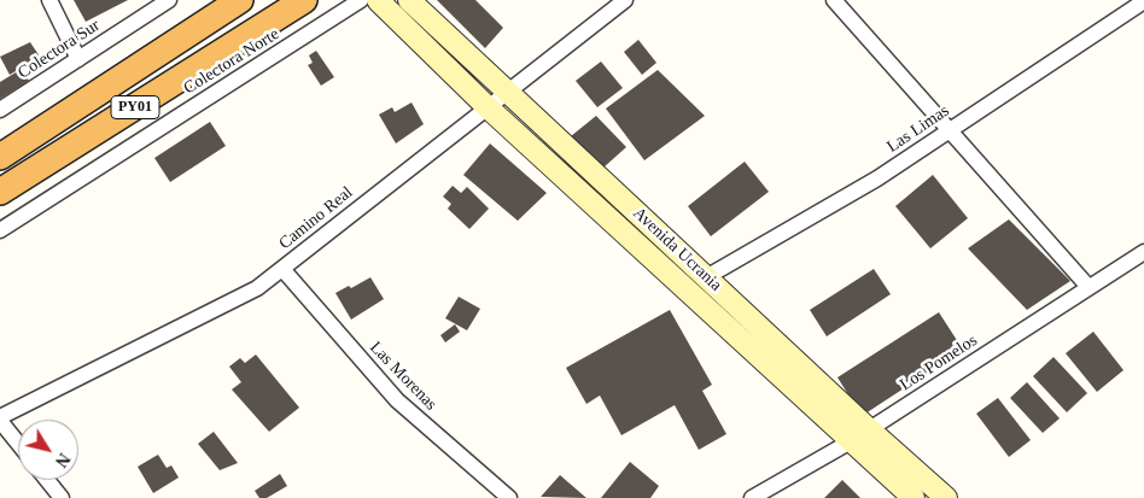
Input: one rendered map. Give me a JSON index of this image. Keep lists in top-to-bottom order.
{
  "streets": {
    "highway": ["PY01"],
    "main road": ["Avenida Ucrania"],
    "street": [
      "Colectora Sur",
      "Colectora Norte",
      "Las Limas",
      "Camino Real",
      "Los Pomelos",
      "Las Morenas"
    ]
  },
  "crossings": [
    ["Las Limas", "Avenida Ucrania"],
    ["Camino Real", "Avenida Ucrania"],
    ["Camino Real", "Las Morenas"],
    ["Avenida Ucrania", "Los Pomelos"]
  ],
  "north": "bottom right"
}
